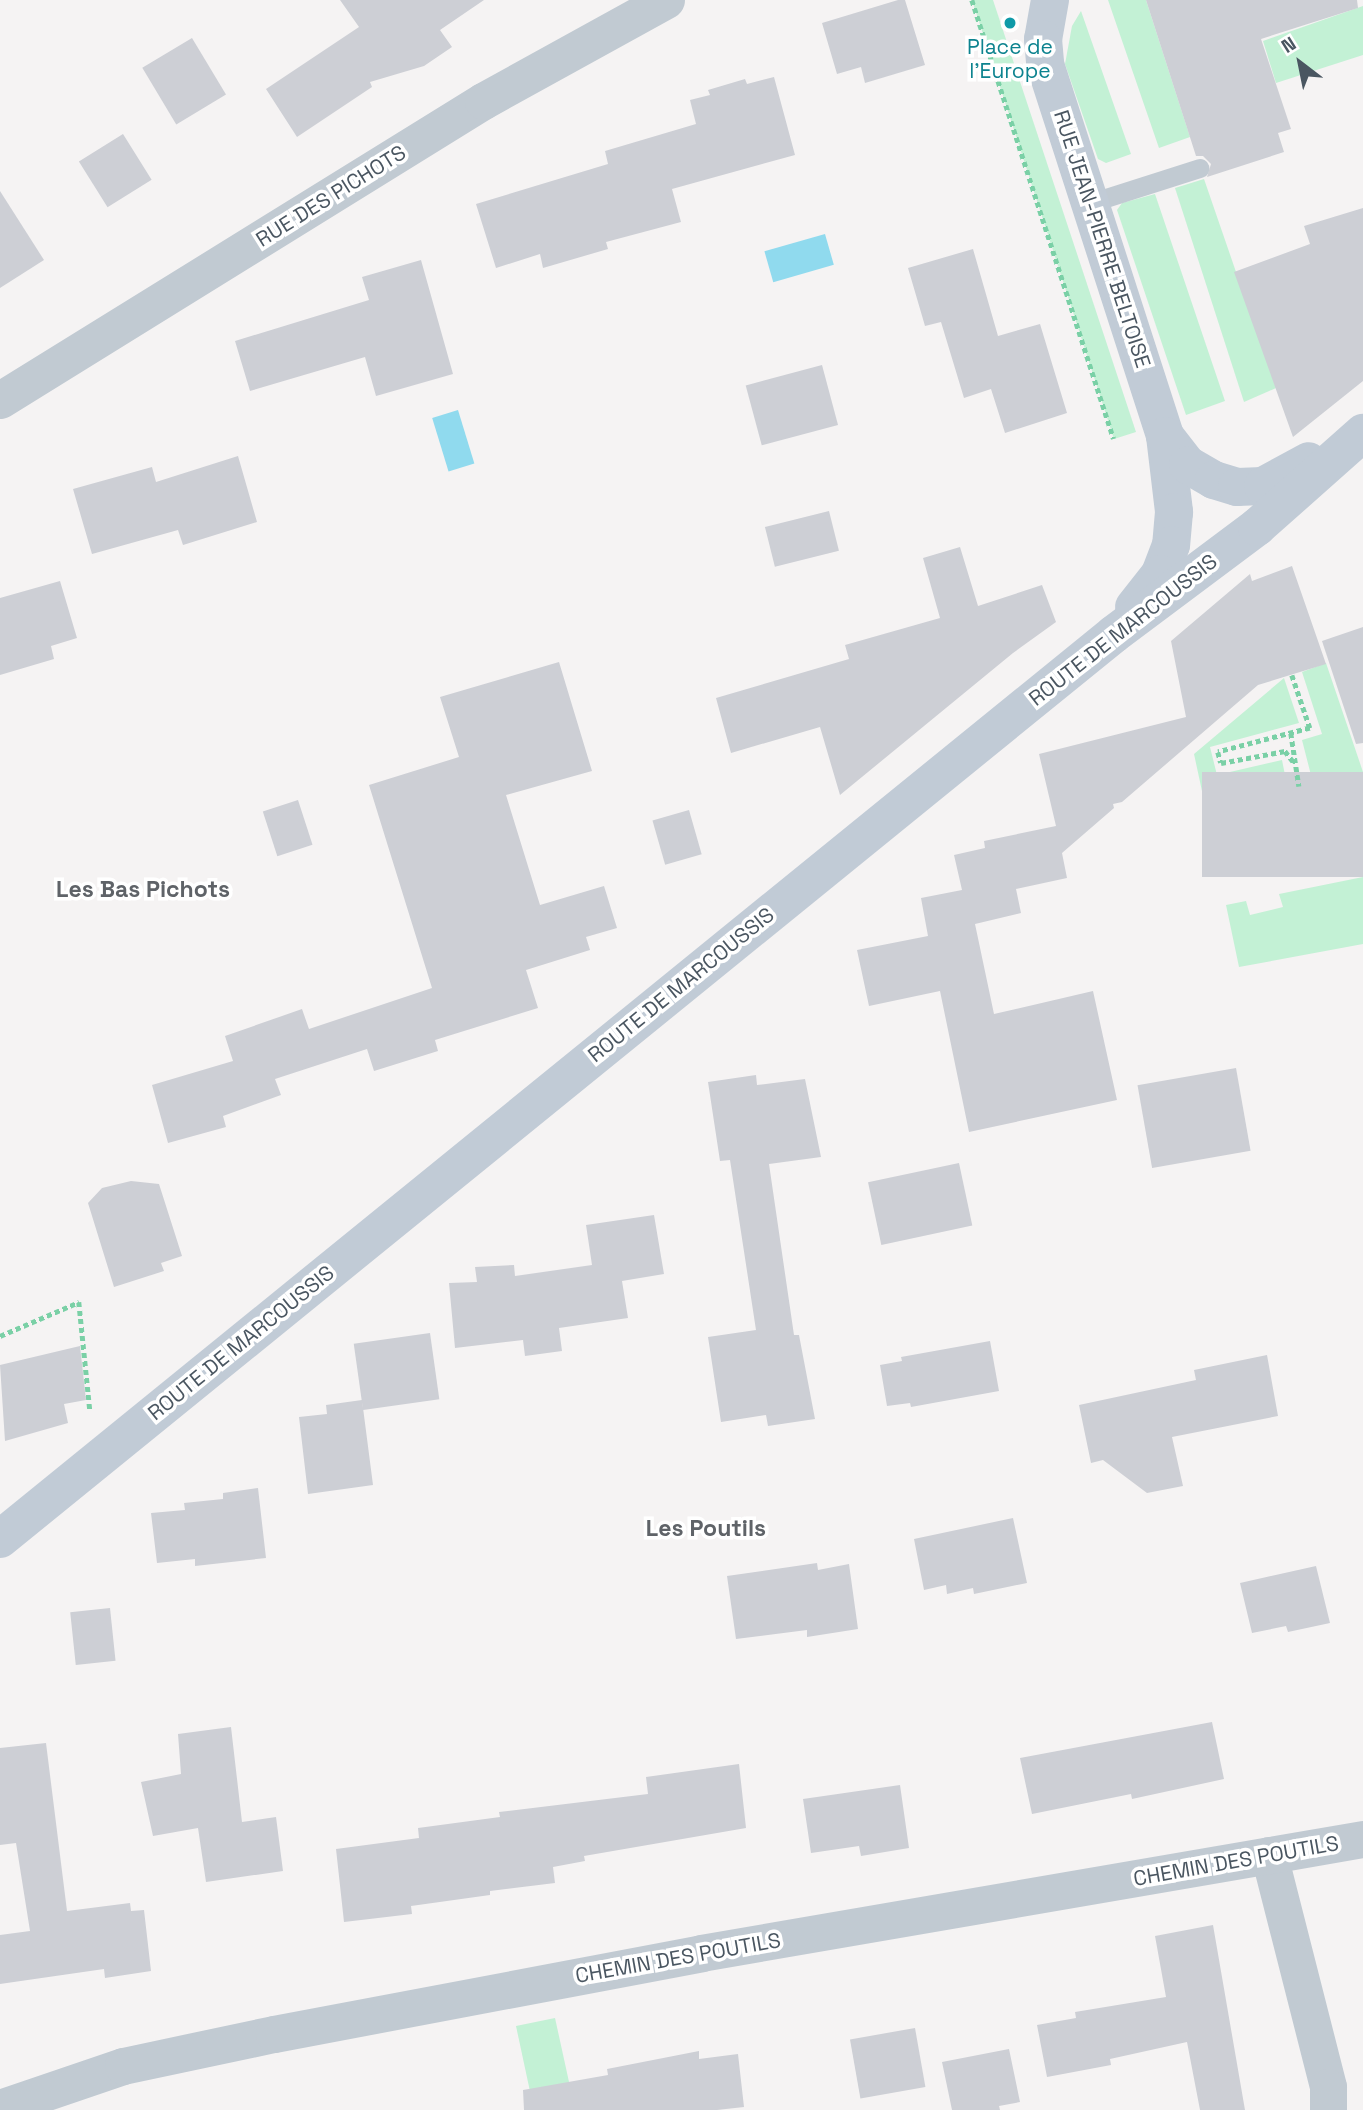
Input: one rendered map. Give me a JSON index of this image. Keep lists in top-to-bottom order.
{
  "streets": {
    "main road": ["RUE JEAN-PIERRE BELTOISE", "ROUTE DE MARCOUSSIS"],
    "street": ["RUE DES PICHOTS", "CHEMIN DES POUTILS"]
  },
  "crossings": [
    ["RUE JEAN-PIERRE BELTOISE", "ROUTE DE MARCOUSSIS"]
  ],
  "districts": ["Les Bas Pichots", "Les Poutils"],
  "places": ["Place de l'Europe"],
  "north": "top left"
}
